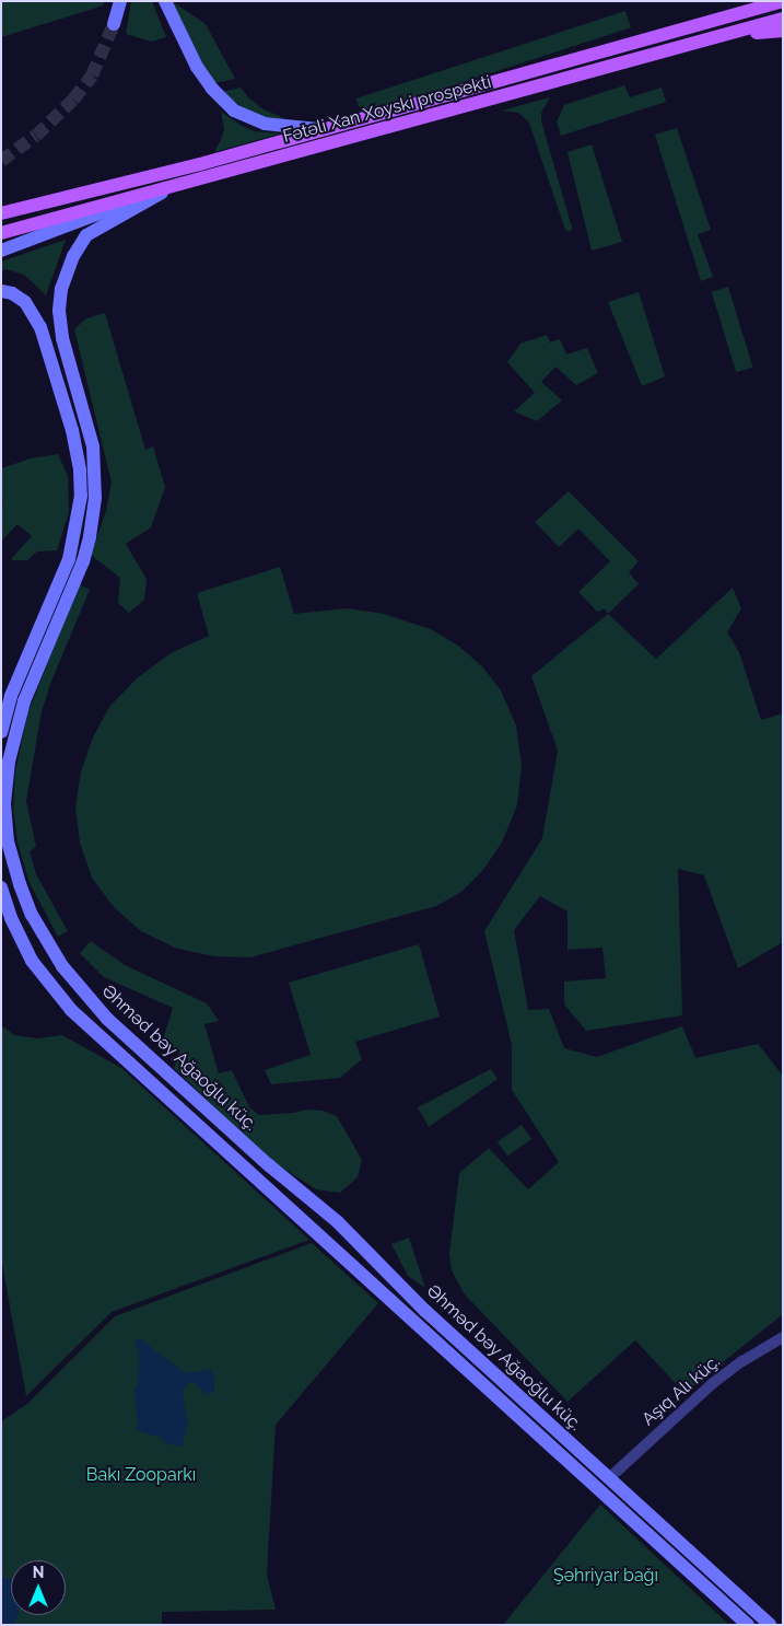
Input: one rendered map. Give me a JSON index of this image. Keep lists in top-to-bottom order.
{
  "streets": {
    "main road": ["Fətəli Xan Xoyski prospekti"],
    "street": ["Əhməd bəy Ağaoğlu küç.", "Aşıq Alı küç."]
  },
  "crossings": [
    ["Fətəli Xan Xoyski prospekti", "Əhməd bəy Ağaoğlu küç."],
    ["Əhməd bəy Ağaoğlu küç.", "Aşıq Alı küç."]
  ],
  "parks": ["Bakı Zooparkı", "Şəhriyar bağı"],
  "north": "top"
}
